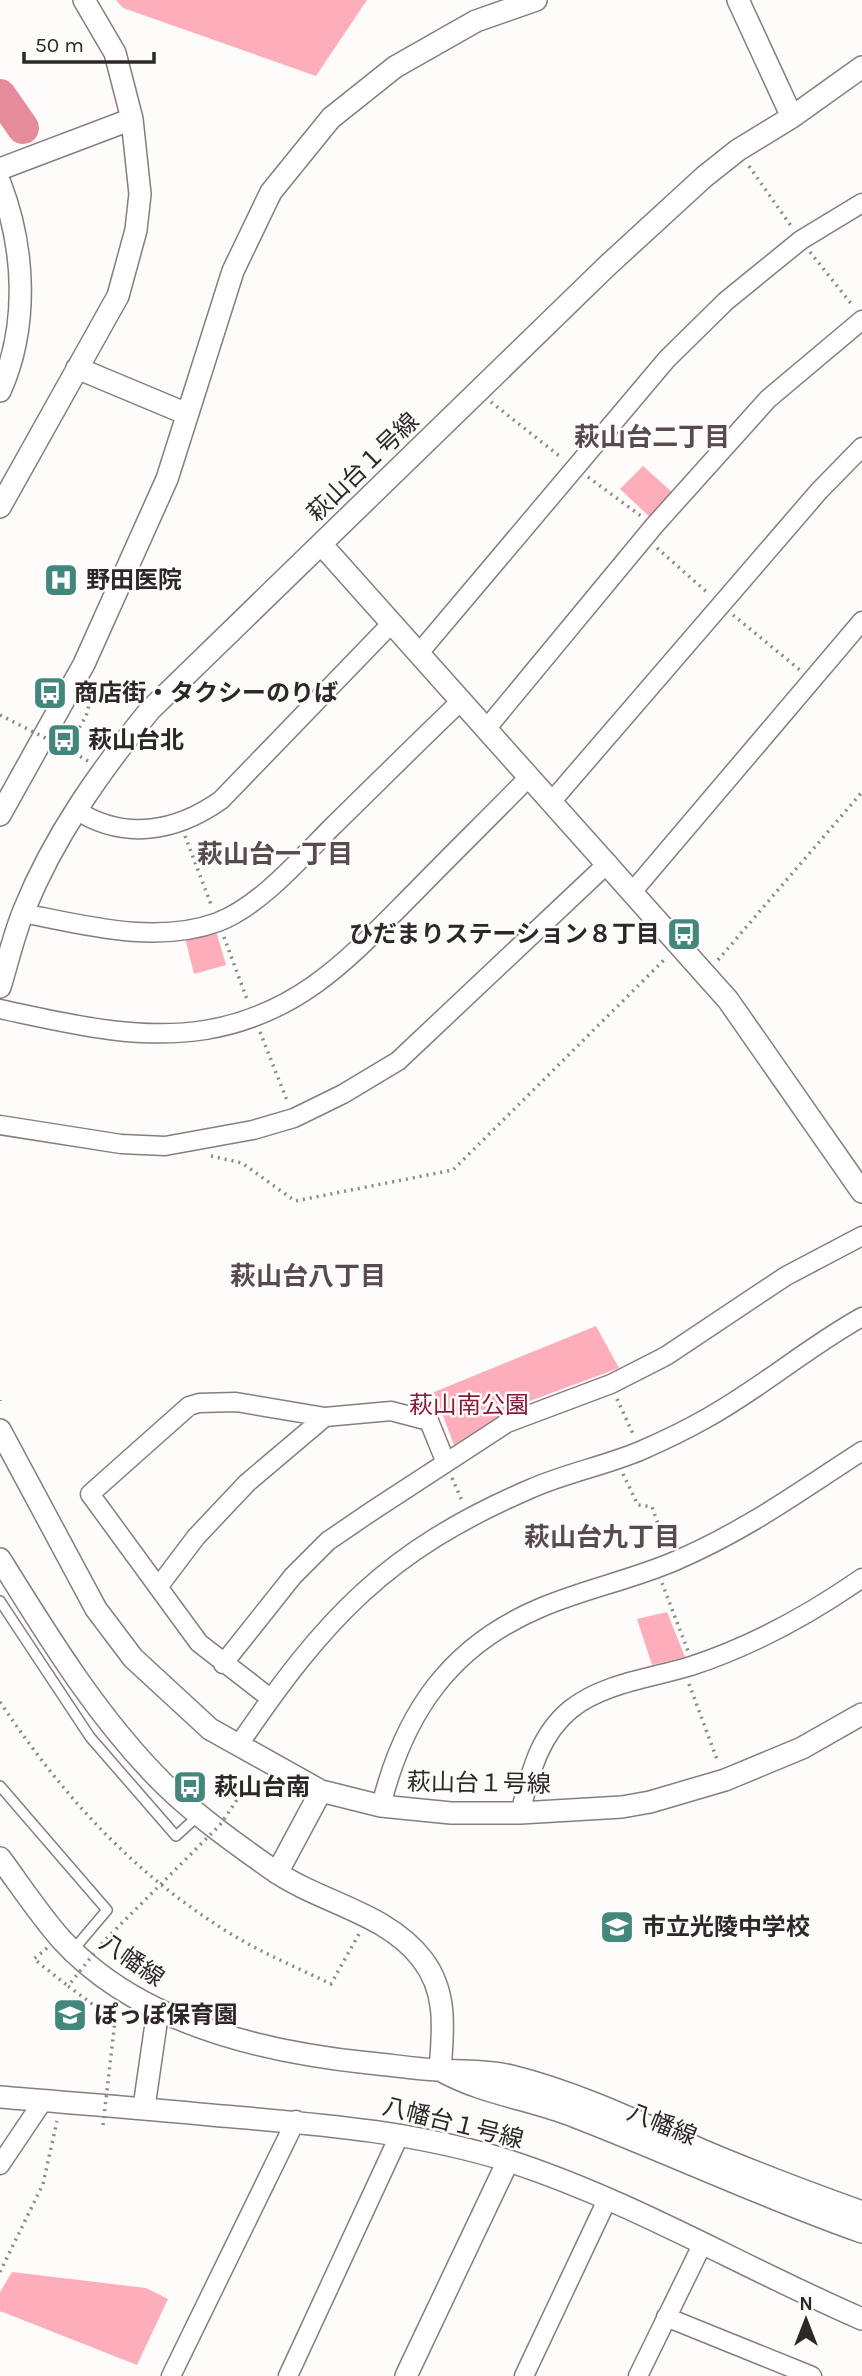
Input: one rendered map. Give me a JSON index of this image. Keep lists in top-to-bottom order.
{
  "streets": {
    "street": ["萩山台１号線", "八幡線", "八幡台１号線"]
  },
  "districts": [
    "萩山台二丁目",
    "萩山台一丁目",
    "萩山台八丁目",
    "萩山台九丁目"
  ],
  "parks": ["萩山南公園"],
  "places": {
    "hospital": ["野田医院"],
    "bus stop": [
      "商店街・タクシーのりば",
      "萩山台北",
      "ひだまりステーション８丁目",
      "萩山台南"
    ],
    "school or university": ["市立光陵中学校", "ぽっぽ保育園"]
  },
  "scale_bar": "50 m",
  "north": "top"
}
